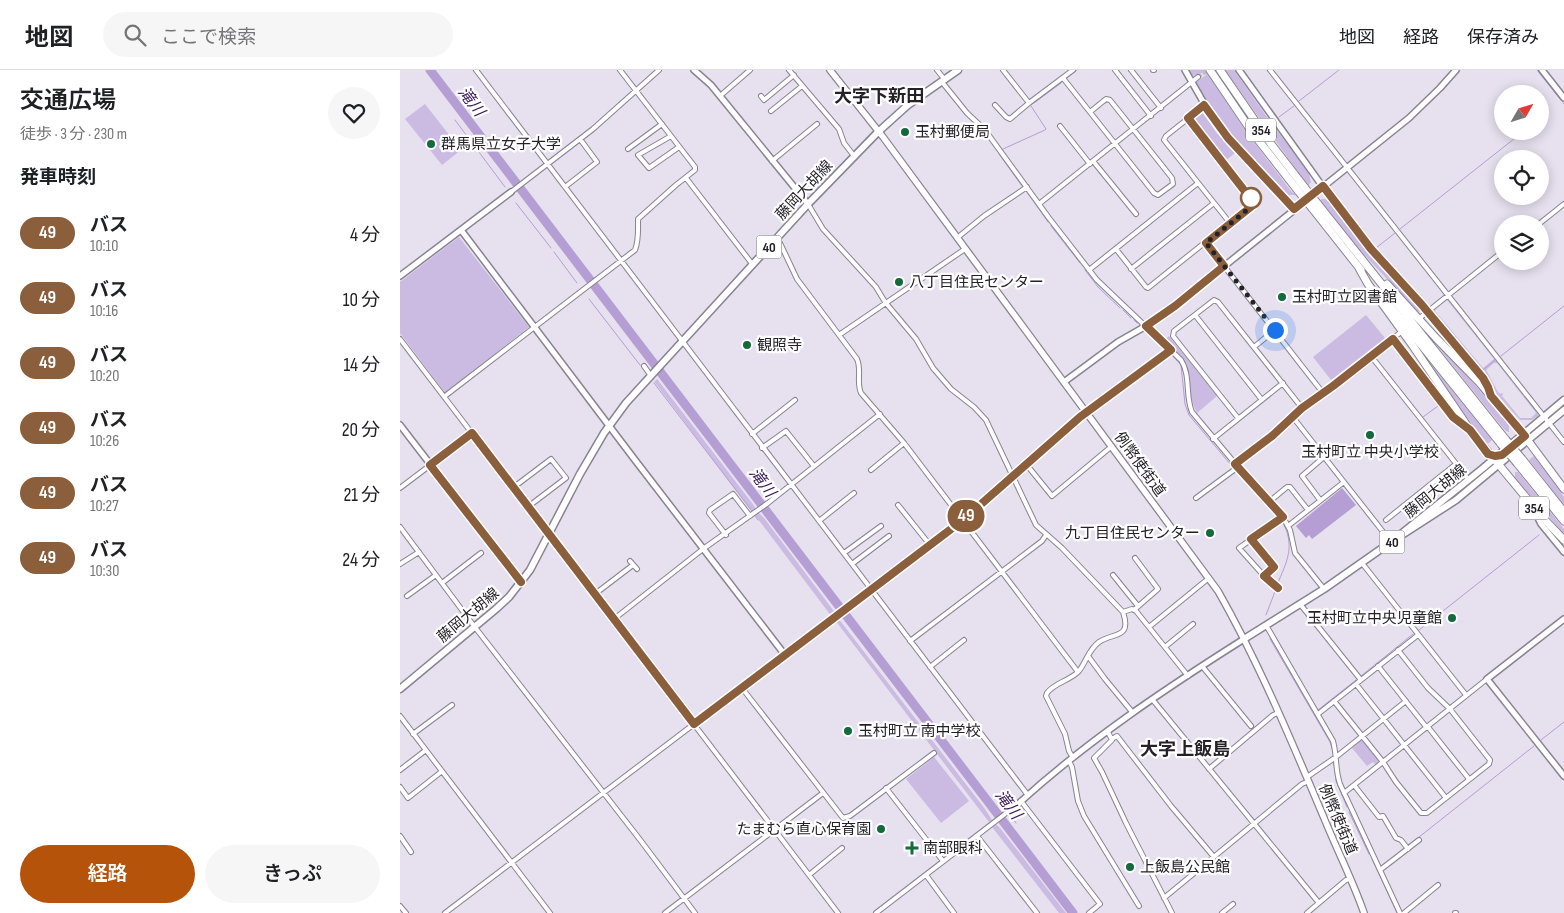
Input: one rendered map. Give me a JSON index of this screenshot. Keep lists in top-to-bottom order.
{
  "streets": {
    "highway": ["354"],
    "main road": ["藤岡大胡線", "40", "例幣使街道"]
  },
  "crossings": [
    ["354", "藤岡大胡線"],
    ["藤岡大胡線", "例幣使街道"]
  ],
  "districts": ["大字下新田", "大字上飯島"],
  "water": ["滝川"],
  "places": {
    "other": [
      "玉村郵便局",
      "群馬県立女子大学",
      "八丁目住民センター",
      "玉村町立図書館",
      "観照寺",
      "玉村町立 中央小学校",
      "九丁目住民センター",
      "玉村町立中央児童館",
      "玉村町立 南中学校",
      "たまむら直心保育園",
      "上飯島公民館"
    ],
    "health": ["南部眼科"]
  },
  "lines": ["bus line 49"],
  "north": "top right",
  "page": {
    "header": "地図",
    "search": "ここで検索",
    "nav": ["地図", "経路", "保存済み"],
    "heading": [
      ["交通広場", "徒歩 · 3 分 · 230 m"],
      "発車時刻"
    ],
    "on_map": "49",
    "list": [
      {
        "mark": "49",
        "name": "バス",
        "note": "10:10",
        "value": "4 分"
      },
      {
        "mark": "49",
        "name": "バス",
        "note": "10:16",
        "value": "10 分"
      },
      {
        "mark": "49",
        "name": "バス",
        "note": "10:20",
        "value": "14 分"
      },
      {
        "mark": "49",
        "name": "バス",
        "note": "10:26",
        "value": "20 分"
      },
      {
        "mark": "49",
        "name": "バス",
        "note": "10:27",
        "value": "21 分"
      },
      {
        "mark": "49",
        "name": "バス",
        "note": "10:30",
        "value": "24 分"
      }
    ],
    "buttons": ["経路", "きっぷ"]
  }
}
